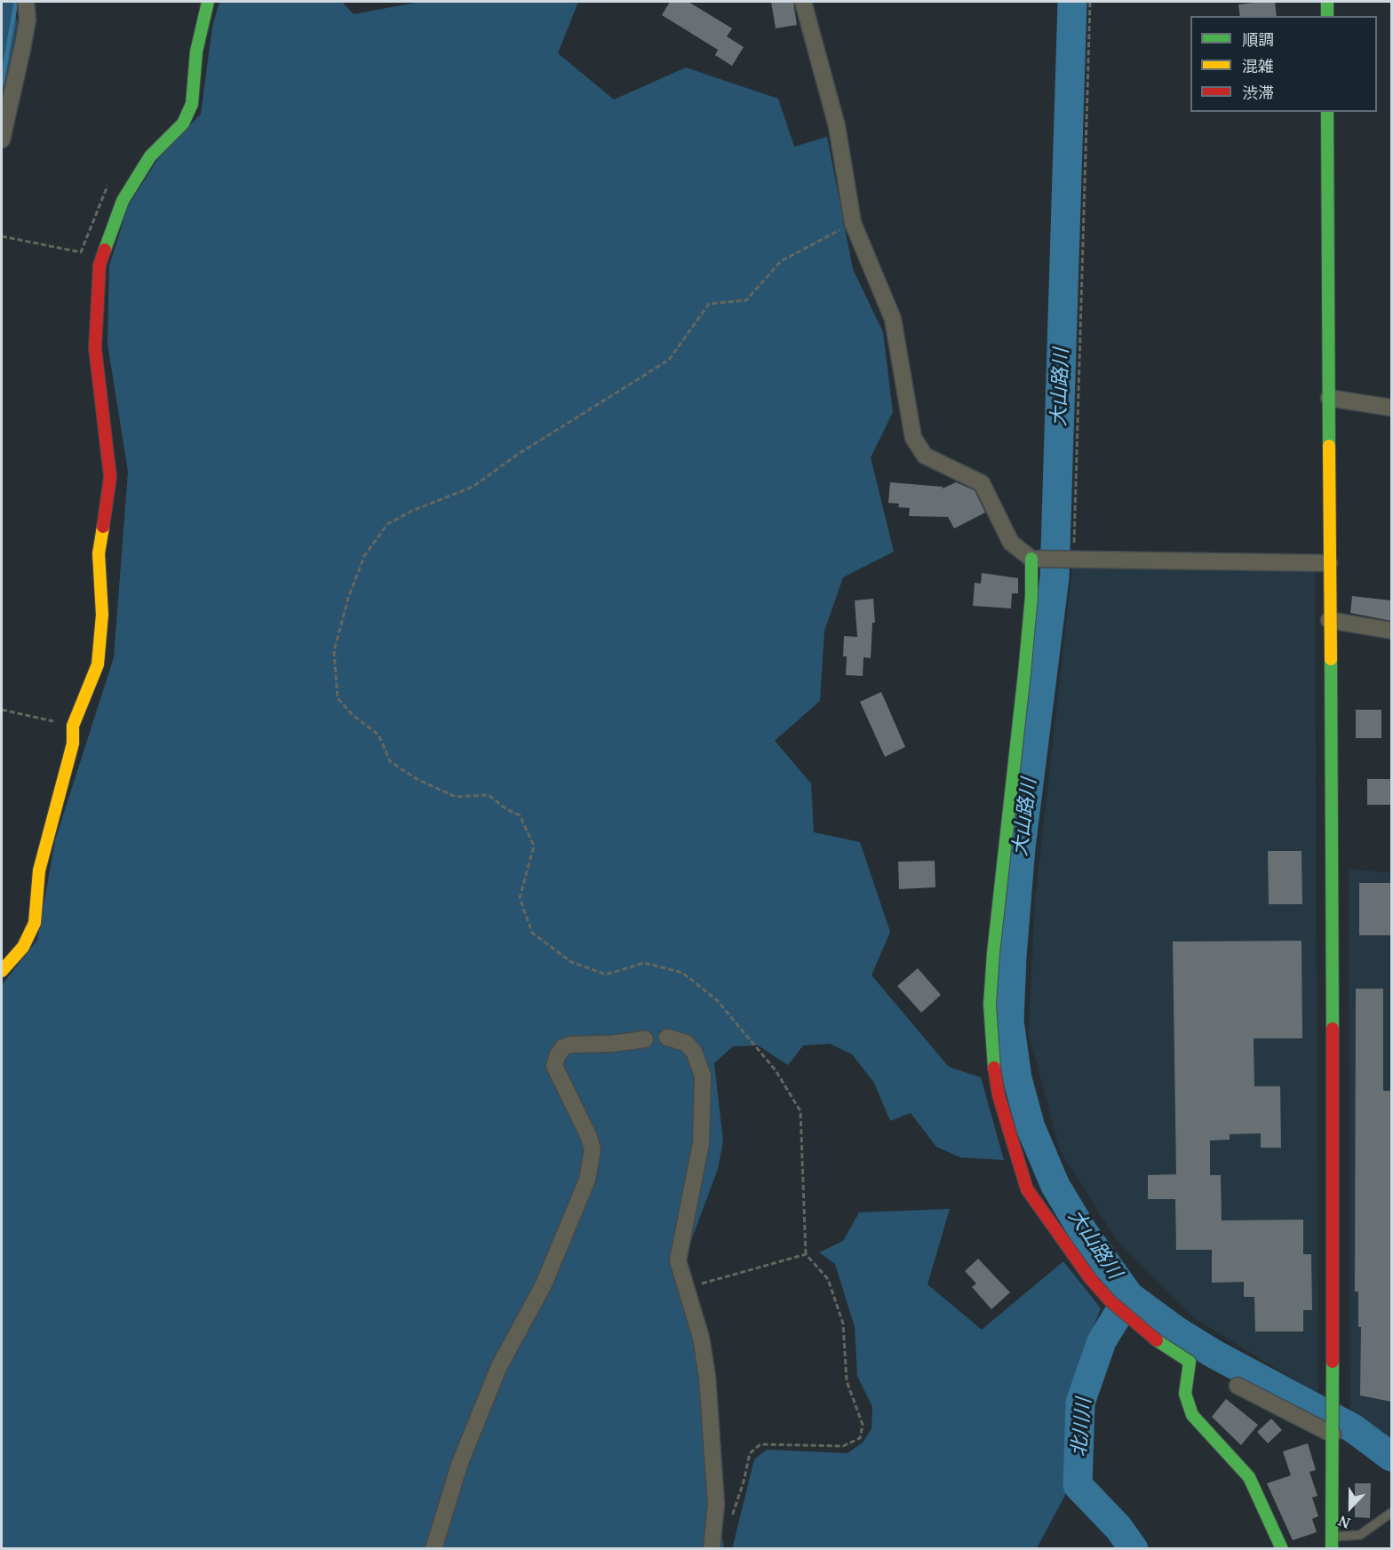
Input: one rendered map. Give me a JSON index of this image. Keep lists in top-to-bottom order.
{
  "water": ["大山路川", "北川川"],
  "legend": ["順調", "混雑", "渋滞"],
  "north": "bottom"
}
